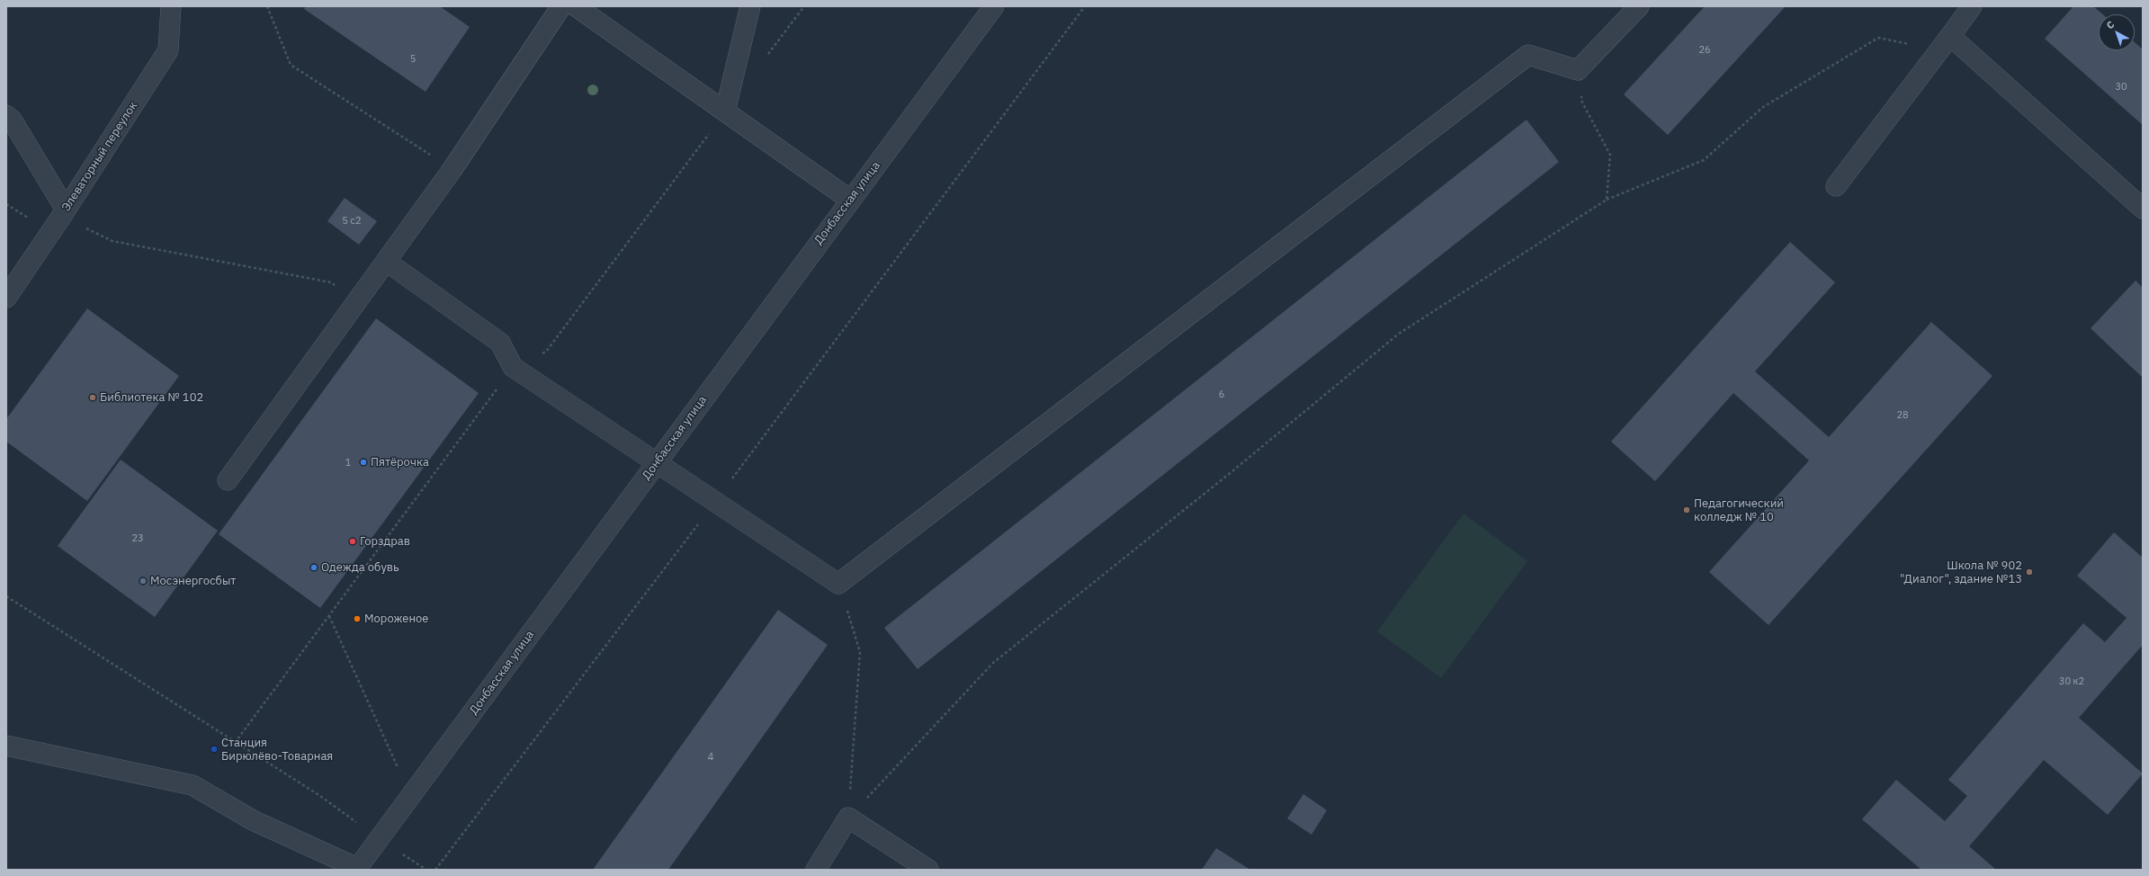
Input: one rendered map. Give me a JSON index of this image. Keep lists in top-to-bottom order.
{
  "streets": {
    "street": ["Элеваторный переулок", "Донбасская улица"]
  },
  "places": [
    "Библиотека № 102",
    "Пятёрочка",
    "Педагогический колледж № 10",
    "Горздрав",
    "Одежда обувь",
    "Школа № 902 \"Диалог\", здание №13",
    "Мосэнергосбыт",
    "Мороженое",
    "Станция Бирюлёво-Товарная"
  ],
  "house_numbers": [
    "26",
    "5",
    "30",
    "5 с2",
    "6",
    "28",
    "1",
    "23",
    "30 к2",
    "4"
  ],
  "north": "top left"
}
